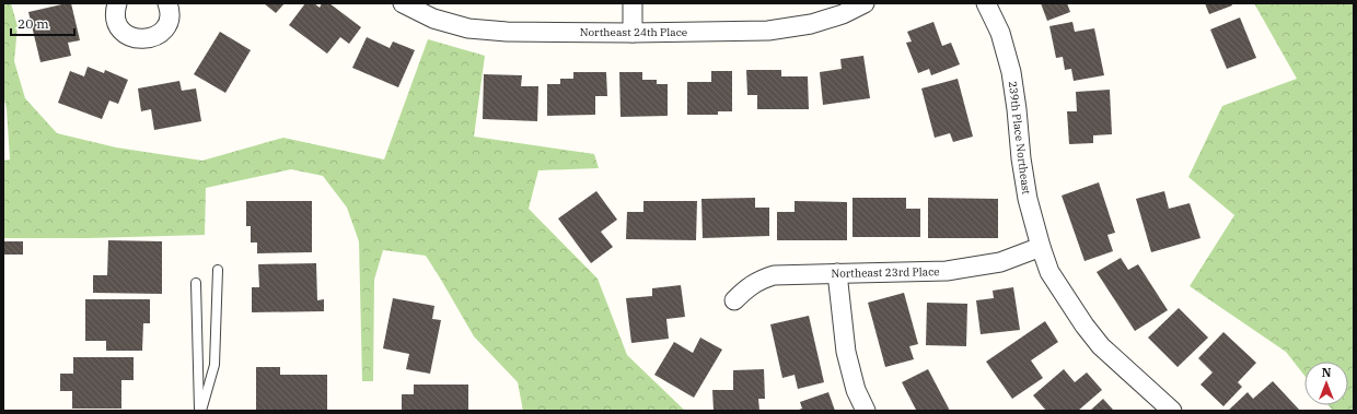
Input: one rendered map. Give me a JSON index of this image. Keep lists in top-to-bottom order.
{
  "streets": {
    "street": ["Northeast 24th Place", "239th Place Northeast", "Northeast 23rd Place"]
  },
  "crossings": [
    ["239th Place Northeast", "Northeast 23rd Place"]
  ],
  "scale_bar": "20 m",
  "north": "top"
}
